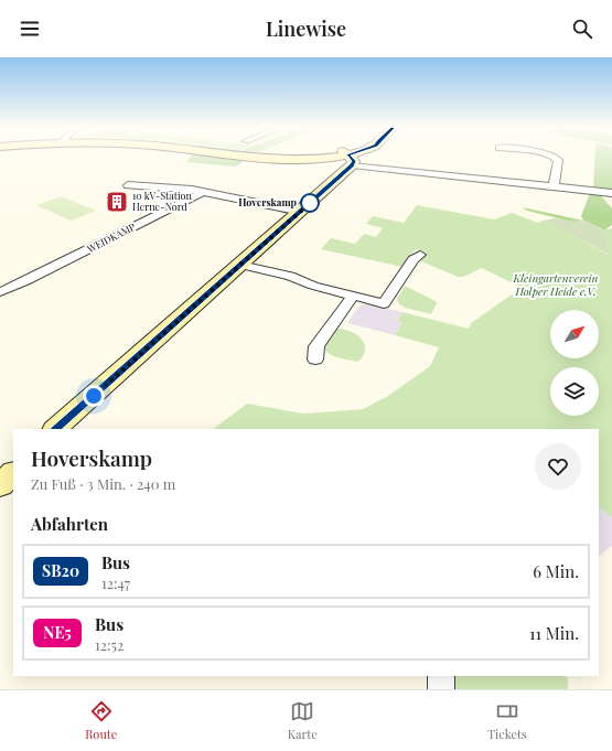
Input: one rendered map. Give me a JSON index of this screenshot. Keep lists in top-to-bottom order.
{
  "streets": {
    "street": ["WEIDKAMP"]
  },
  "parks": ["Kleingartenverein Holper Heide e.V."],
  "places": {
    "building": ["10 kV-Station Herne-Nord"],
    "other": ["Hoverskamp"]
  },
  "lines": ["bus line SB20"],
  "north": "top right",
  "page": {
    "header": "Linewise",
    "heading": [
      ["Hoverskamp", "Zu Fuß · 3 Min. · 240 m"],
      "Abfahrten"
    ],
    "list": [
      {
        "mark": "SB20",
        "name": "Bus",
        "note": "12:47",
        "value": "6 Min."
      },
      {
        "mark": "NE5",
        "name": "Bus",
        "note": "12:52",
        "value": "11 Min."
      }
    ],
    "tabs": ["Route", "Karte", "Tickets"]
  }
}
